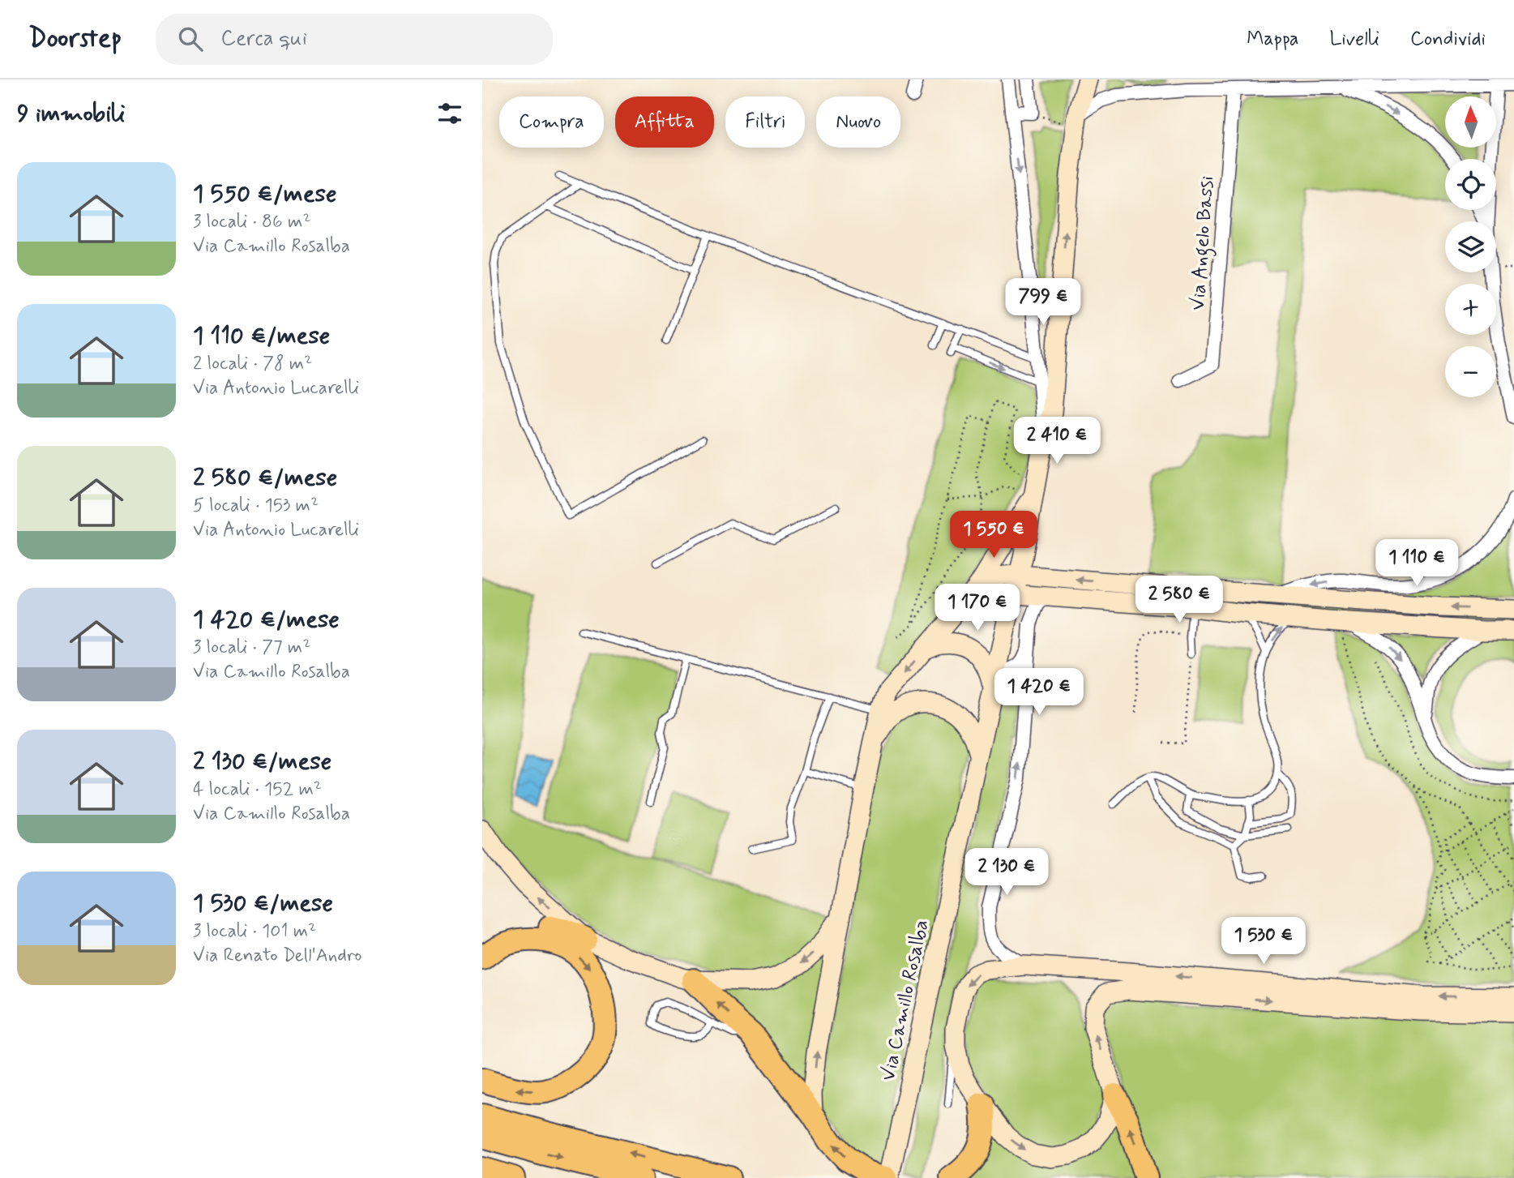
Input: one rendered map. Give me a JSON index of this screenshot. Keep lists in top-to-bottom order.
{
  "streets": {
    "street": ["Via Angelo Bassi", "Via Camillo Rosalba"]
  },
  "north": "top",
  "page": {
    "header": "Doorstep",
    "search": "Cerca qui",
    "nav": ["Mappa", "Livelli", "Condividi"],
    "heading": "9 immobili",
    "map_buttons": ["+", "−"],
    "chip": [
      "Compra",
      "Affitta",
      "Filtri",
      "Nuovo"
    ],
    "list": [
      {
        "name": "1 550 €/mese",
        "note": "3 locali · 86 m² · Via Camillo Rosalba"
      },
      {
        "name": "1 110 €/mese",
        "note": "2 locali · 78 m² · Via Antonio Lucarelli"
      },
      {
        "name": "2 580 €/mese",
        "note": "5 locali · 153 m² · Via Antonio Lucarelli"
      },
      {
        "name": "1 420 €/mese",
        "note": "3 locali · 77 m² · Via Camillo Rosalba"
      },
      {
        "name": "2 130 €/mese",
        "note": "4 locali · 152 m² · Via Camillo Rosalba"
      },
      {
        "name": "1 530 €/mese",
        "note": "3 locali · 101 m² · Via Renato Dell'Andro"
      }
    ],
    "price": [
      "799 €",
      "2 410 €",
      "1 550 €",
      "1 110 €",
      "2 580 €",
      "1 170 €",
      "1 420 €",
      "2 130 €",
      "1 530 €"
    ]
  }
}
